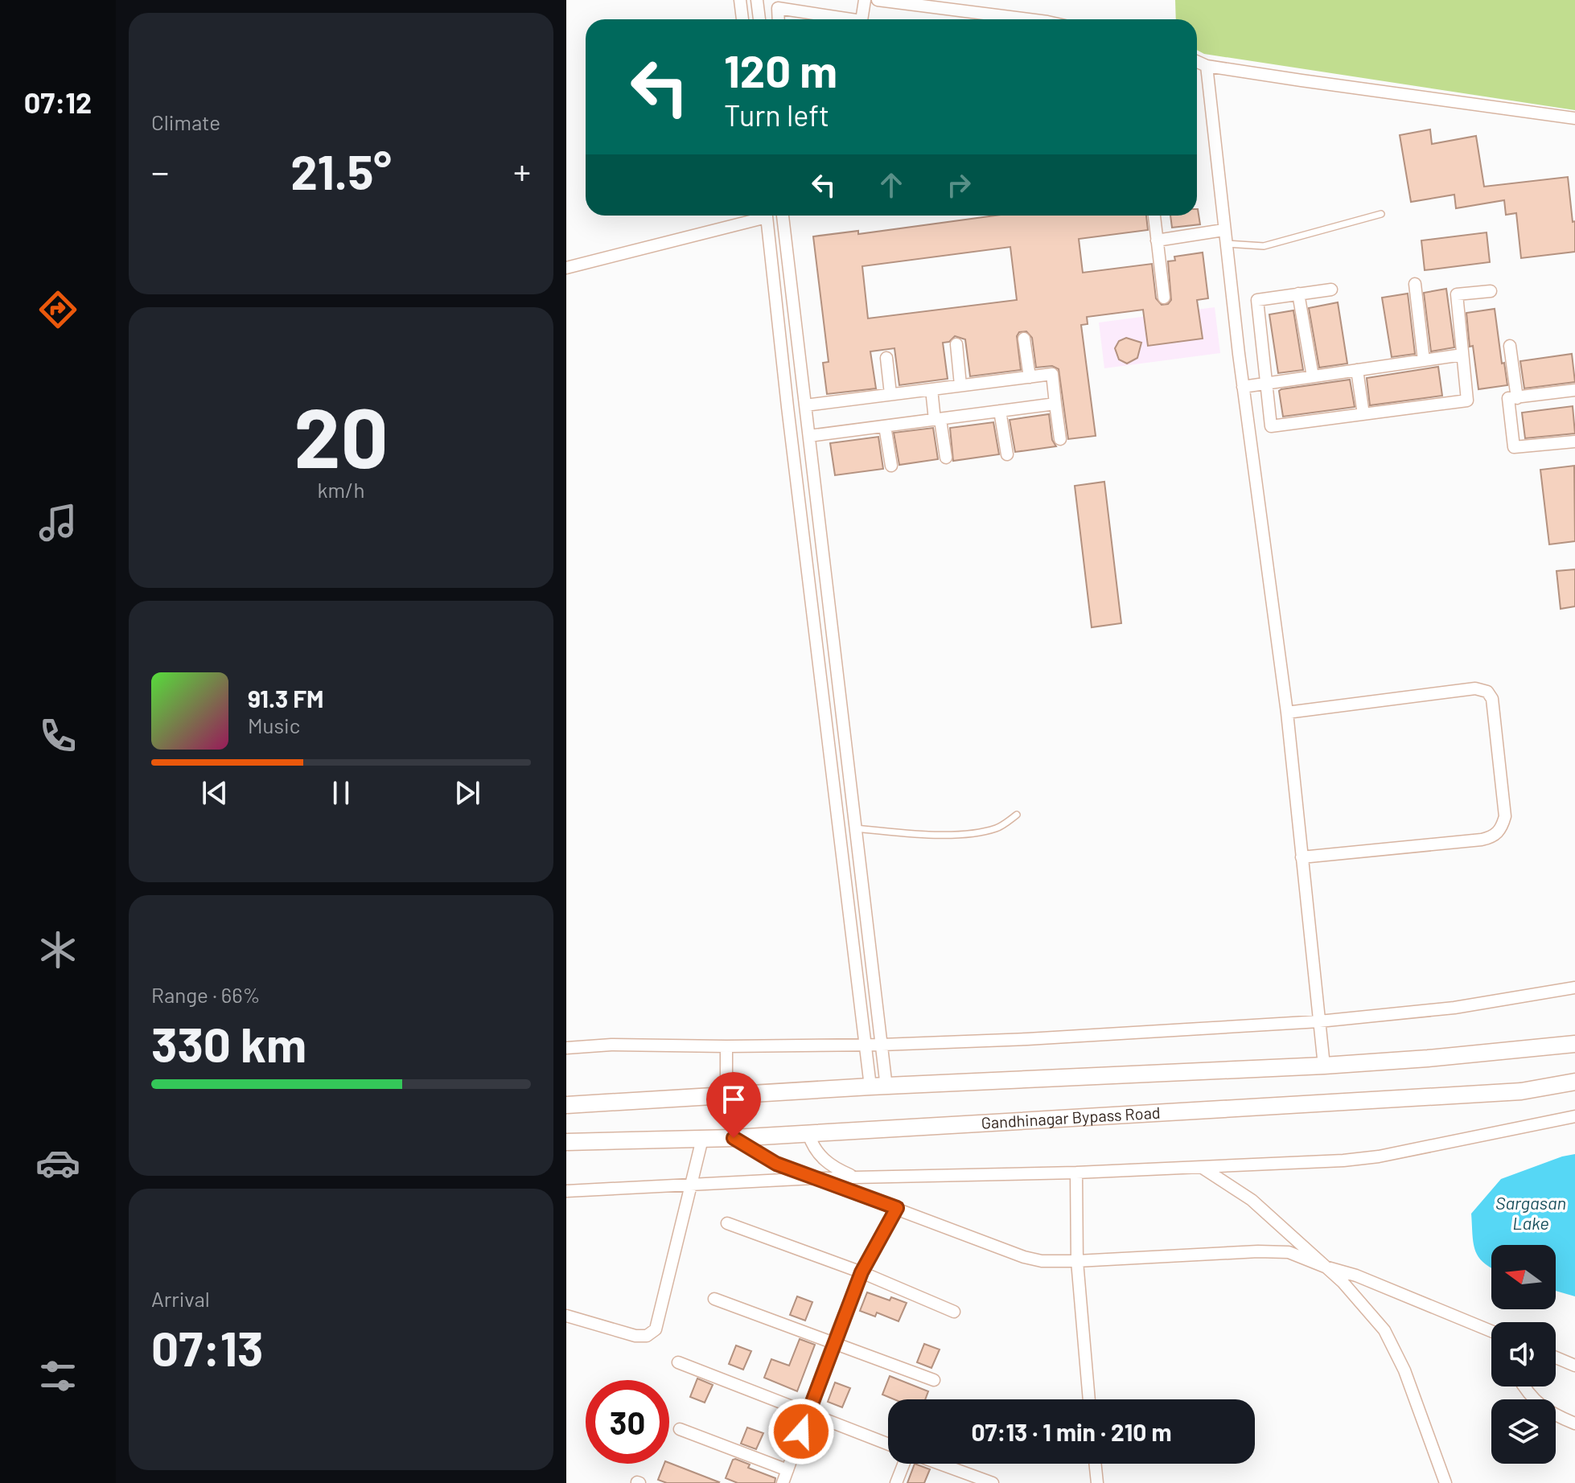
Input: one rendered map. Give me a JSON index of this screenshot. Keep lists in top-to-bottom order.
{
  "streets": {
    "main road": ["Gandhinagar Bypass Road"]
  },
  "water": ["Sargasan Lake"],
  "north": "left",
  "page": {
    "tabs": "07:12",
    "tile": [
      "Climate",
      ["20", "km/h"],
      ["Range · 66%", "330 km"],
      ["Arrival", "07:13"]
    ],
    "turn": ["120 m", "Turn left"],
    "heat": ["−", "21.5°", "+"],
    "song": ["91.3 FM", "Music"],
    "limit": "30",
    "trip": "07:13 · 1 min · 210 m"
  }
}
